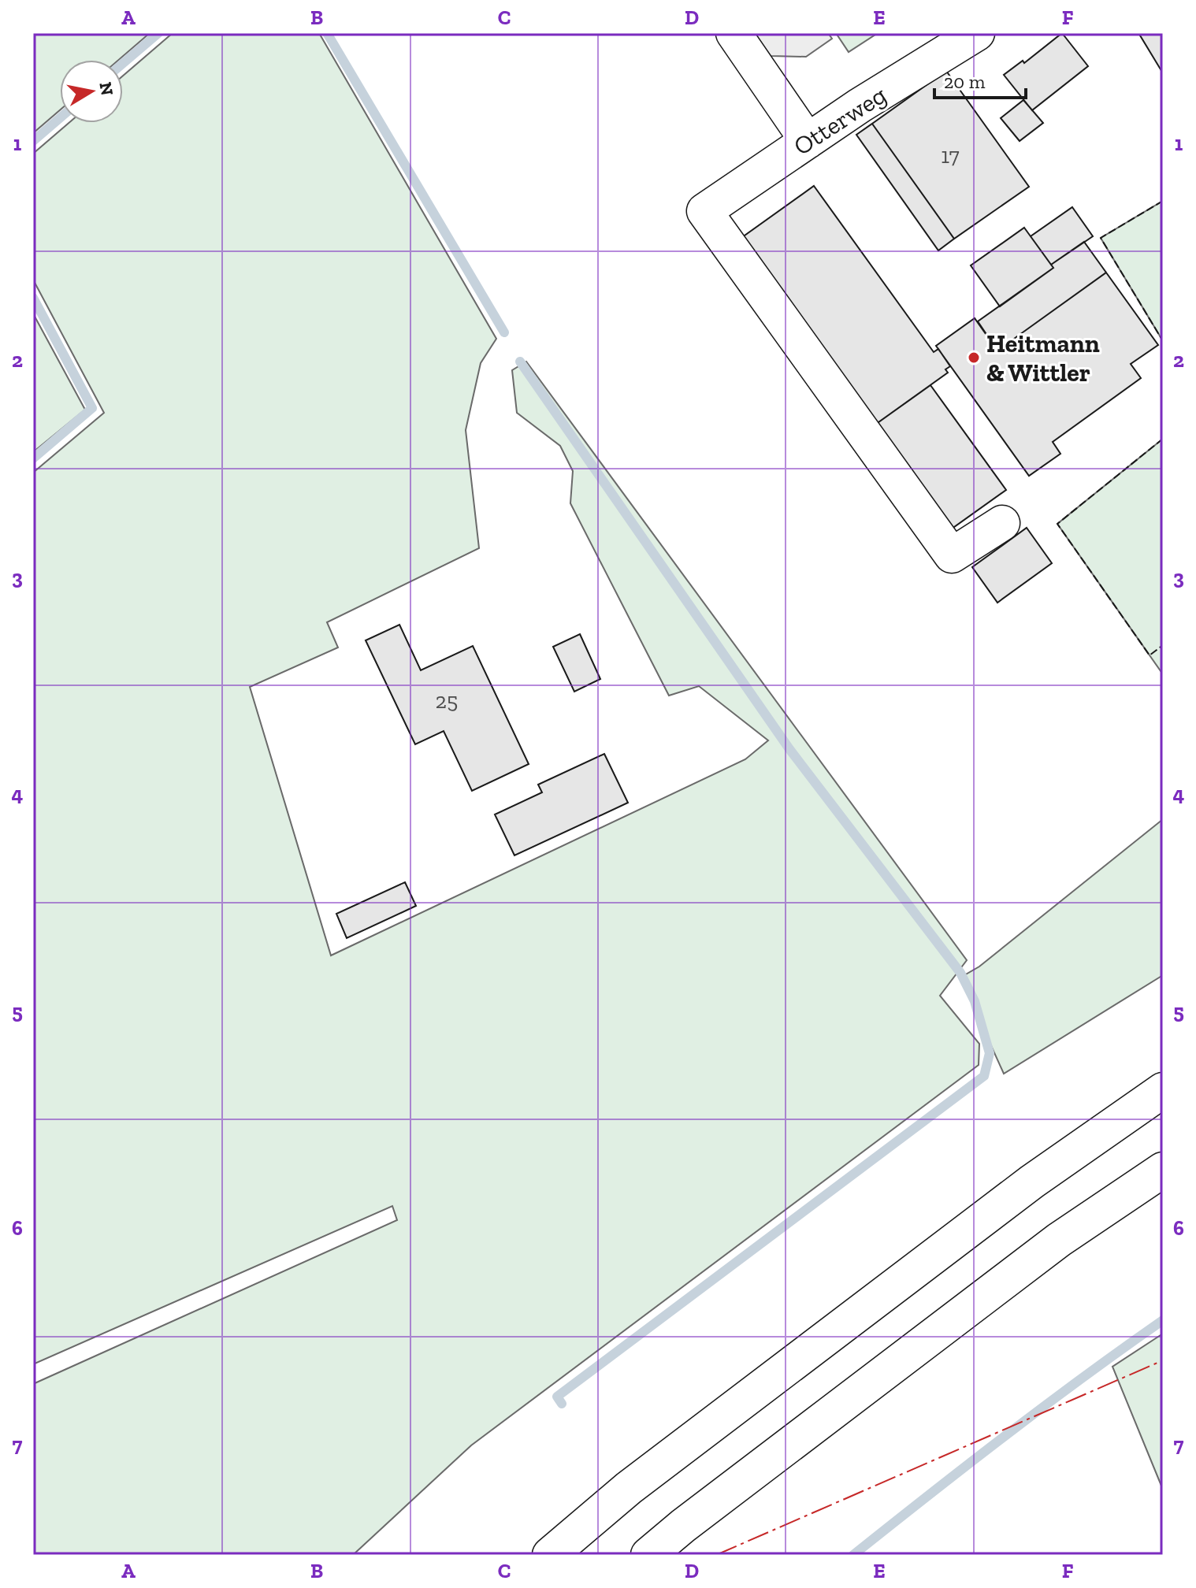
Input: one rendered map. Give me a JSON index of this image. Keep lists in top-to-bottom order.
{
  "streets": {
    "main road": ["Otterweg"]
  },
  "places": ["Heitmann & Wittler"],
  "house_numbers": ["17", "25"],
  "scale_bar": "20 m",
  "north": "right",
  "grid": {
    "columns": [
      "A",
      "B",
      "C",
      "D",
      "E",
      "F"
    ],
    "rows": [
      "1",
      "2",
      "3",
      "4",
      "5",
      "6",
      "7"
    ]
  }
}
